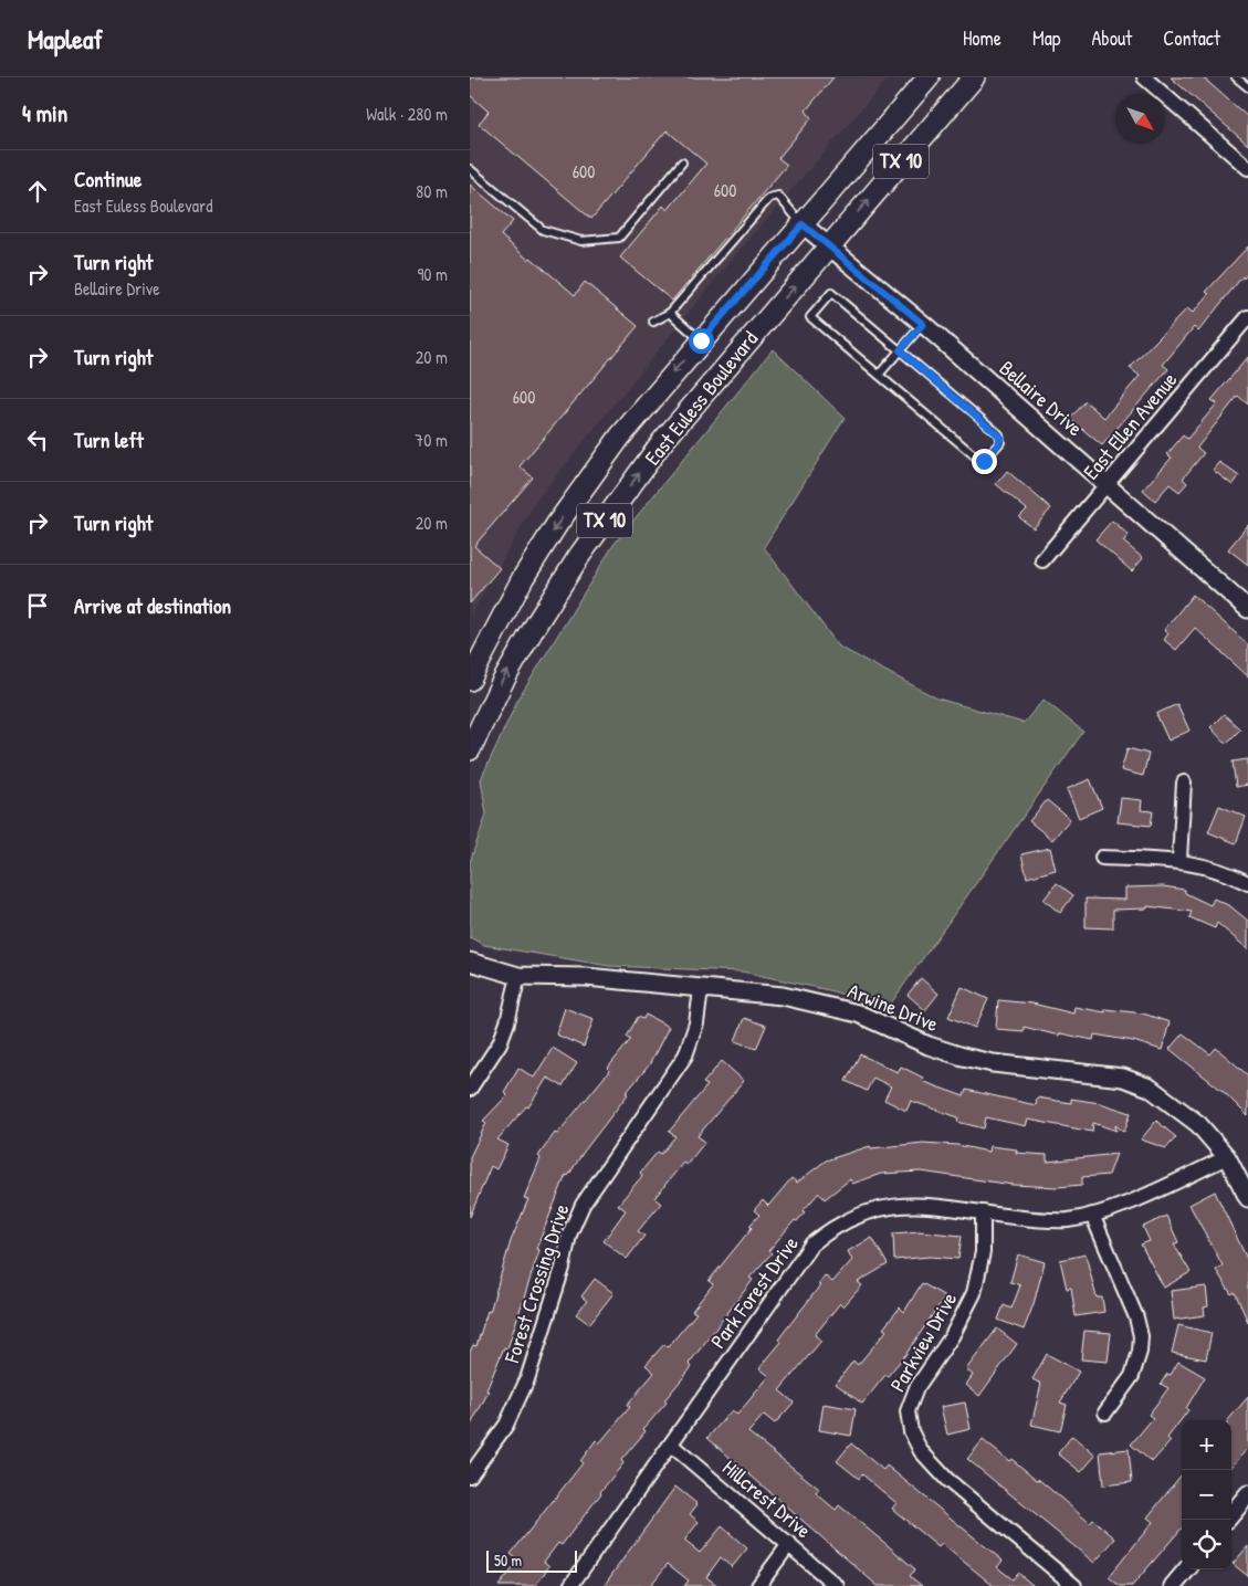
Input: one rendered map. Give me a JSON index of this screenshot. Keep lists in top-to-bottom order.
{
  "streets": {
    "main road": ["TX 10", "East Euless Boulevard"],
    "street": [
      "Bellaire Drive",
      "East Ellen Avenue",
      "Arwine Drive",
      "Forest Crossing Drive",
      "Park Forest Drive",
      "Parkview Drive",
      "Hillcrest Drive"
    ]
  },
  "crossings": [
    ["East Euless Boulevard", "Bellaire Drive"],
    ["Bellaire Drive", "East Ellen Avenue"],
    ["Arwine Drive", "Forest Crossing Drive"],
    ["Arwine Drive", "Park Forest Drive"],
    ["Park Forest Drive", "Parkview Drive"],
    ["Park Forest Drive", "Hillcrest Drive"]
  ],
  "house_numbers": ["600", "600", "600"],
  "scale_bar": "50 m",
  "north": "bottom right",
  "page": {
    "header": "Mapleaf",
    "nav": [
      "Home",
      "Map",
      "About",
      "Contact"
    ],
    "heading": ["4 min", "Walk · 280 m"],
    "list": [
      ["Continue", "East Euless Boulevard", "80 m"],
      ["Turn right", "Bellaire Drive", "90 m"],
      ["Turn right", "20 m"],
      ["Turn left", "70 m"],
      ["Turn right", "20 m"],
      "Arrive at destination"
    ],
    "map_buttons": ["+", "−"],
    "scale": "50 m"
  }
}
